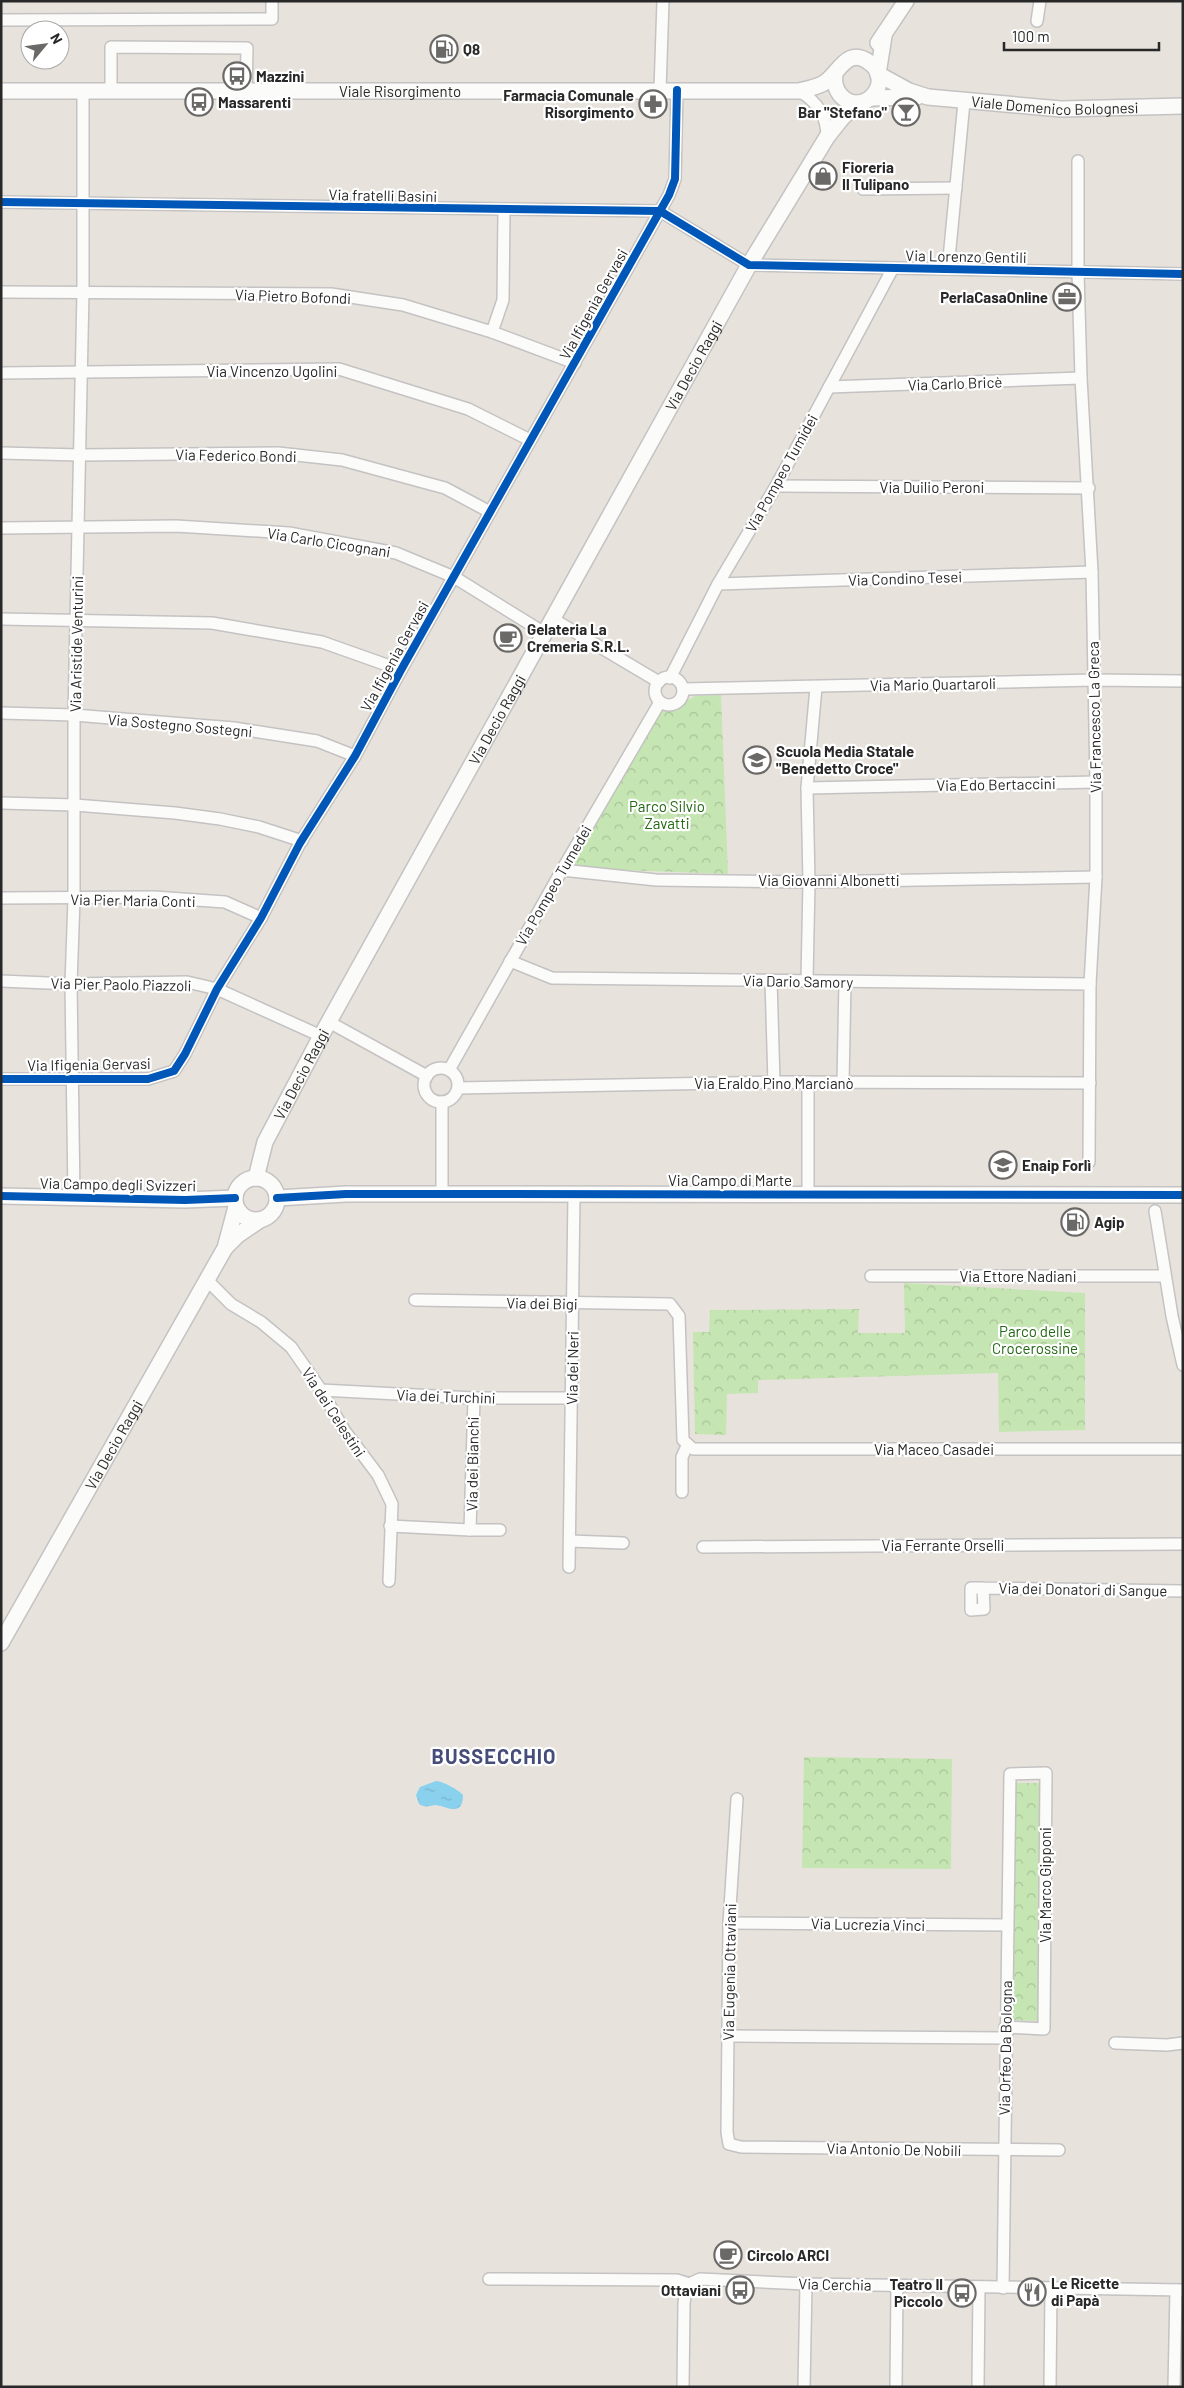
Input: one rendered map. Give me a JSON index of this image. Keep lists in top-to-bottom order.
{
  "streets": {
    "main road": [
      "Viale Risorgimento",
      "Viale Domenico Bolognesi",
      "Via Decio Raggi",
      "Via Campo di Marte",
      "Via Campo degli Svizzeri"
    ],
    "street": [
      "Via fratelli Basini",
      "Via Lorenzo Gentili",
      "Via Pietro Bofondi",
      "Via Ifigenia Gervasi",
      "Via Vincenzo Ugolini",
      "Via Carlo Bricè",
      "Via Federico Bondi",
      "Via Pompeo Tumidei",
      "Via Duilio Peroni",
      "Via Carlo Cicognani",
      "Via Condino Tesei",
      "Via Aristide Venturini",
      "Via Mario Quartaroli",
      "Via Francesco La Greca",
      "Via Sostegno Sostegni",
      "Via Edo Bertaccini",
      "Via Giovanni Albonetti",
      "Via Pompeo Tumedei",
      "Via Pier Maria Conti",
      "Via Dario Samory",
      "Via Pier Paolo Piazzoli",
      "Via Eraldo Pino Marcianò",
      "Via Ettore Nadiani",
      "Via dei Bigi",
      "Via dei Neri",
      "Via dei Turchini",
      "Via dei Celestini",
      "Via Maceo Casadei",
      "Via dei Bianchi",
      "Via Ferrante Orselli",
      "Via dei Donatori di Sangue",
      "Via Marco Gipponi",
      "Via Lucrezia Vinci",
      "Via Eugenia Ottaviani",
      "Via Orfeo Da Bologna",
      "Via Antonio De Nobili",
      "Via Cerchia"
    ]
  },
  "crossings": [
    ["Viale Risorgimento", "Viale Domenico Bolognesi"],
    ["Viale Risorgimento", "Via Ifigenia Gervasi"],
    ["Viale Risorgimento", "Via Decio Raggi"],
    ["Viale Risorgimento", "Via Aristide Venturini"],
    ["Viale Domenico Bolognesi", "Via Decio Raggi"],
    ["Via fratelli Basini", "Via Ifigenia Gervasi"],
    ["Via fratelli Basini", "Via Aristide Venturini"],
    ["Via Lorenzo Gentili", "Via Decio Raggi"],
    ["Via Lorenzo Gentili", "Via Pompeo Tumidei"],
    ["Via Lorenzo Gentili", "Via Francesco La Greca"],
    ["Via Pietro Bofondi", "Via Ifigenia Gervasi"],
    ["Via Pietro Bofondi", "Via Aristide Venturini"],
    ["Via Ifigenia Gervasi", "Via Vincenzo Ugolini"],
    ["Via Ifigenia Gervasi", "Via Federico Bondi"],
    ["Via Ifigenia Gervasi", "Via Carlo Cicognani"],
    ["Via Ifigenia Gervasi", "Via Aristide Venturini"],
    ["Via Ifigenia Gervasi", "Via Sostegno Sostegni"],
    ["Via Ifigenia Gervasi", "Via Pier Maria Conti"],
    ["Via Ifigenia Gervasi", "Via Pier Paolo Piazzoli"],
    ["Via Decio Raggi", "Via Carlo Cicognani"],
    ["Via Decio Raggi", "Via Pier Paolo Piazzoli"],
    ["Via Decio Raggi", "Via Campo di Marte"],
    ["Via Decio Raggi", "Via Campo degli Svizzeri"],
    ["Via Decio Raggi", "Via dei Celestini"],
    ["Via Vincenzo Ugolini", "Via Aristide Venturini"],
    ["Via Carlo Bricè", "Via Pompeo Tumidei"],
    ["Via Carlo Bricè", "Via Francesco La Greca"],
    ["Via Federico Bondi", "Via Aristide Venturini"],
    ["Via Pompeo Tumidei", "Via Duilio Peroni"],
    ["Via Pompeo Tumidei", "Via Condino Tesei"],
    ["Via Pompeo Tumidei", "Via Mario Quartaroli"],
    ["Via Pompeo Tumidei", "Via Pompeo Tumedei"],
    ["Via Duilio Peroni", "Via Francesco La Greca"],
    ["Via Carlo Cicognani", "Via Aristide Venturini"],
    ["Via Condino Tesei", "Via Francesco La Greca"],
    ["Via Aristide Venturini", "Via Sostegno Sostegni"],
    ["Via Aristide Venturini", "Via Pier Maria Conti"],
    ["Via Aristide Venturini", "Via Pier Paolo Piazzoli"],
    ["Via Aristide Venturini", "Via Campo degli Svizzeri"],
    ["Via Mario Quartaroli", "Via Francesco La Greca"],
    ["Via Mario Quartaroli", "Via Pompeo Tumedei"],
    ["Via Francesco La Greca", "Via Edo Bertaccini"],
    ["Via Francesco La Greca", "Via Giovanni Albonetti"],
    ["Via Francesco La Greca", "Via Dario Samory"],
    ["Via Francesco La Greca", "Via Eraldo Pino Marcianò"],
    ["Via Giovanni Albonetti", "Via Pompeo Tumedei"],
    ["Via Pompeo Tumedei", "Via Dario Samory"],
    ["Via Pompeo Tumedei", "Via Eraldo Pino Marcianò"],
    ["Via Campo di Marte", "Via Campo degli Svizzeri"],
    ["Via Campo di Marte", "Via dei Neri"],
    ["Via dei Bigi", "Via dei Neri"],
    ["Via dei Bigi", "Via Maceo Casadei"],
    ["Via dei Neri", "Via dei Turchini"],
    ["Via dei Turchini", "Via dei Celestini"],
    ["Via dei Turchini", "Via dei Bianchi"],
    ["Via dei Celestini", "Via dei Bianchi"],
    ["Via Marco Gipponi", "Via Eugenia Ottaviani"],
    ["Via Marco Gipponi", "Via Orfeo Da Bologna"],
    ["Via Lucrezia Vinci", "Via Eugenia Ottaviani"],
    ["Via Lucrezia Vinci", "Via Orfeo Da Bologna"],
    ["Via Eugenia Ottaviani", "Via Antonio De Nobili"],
    ["Via Orfeo Da Bologna", "Via Antonio De Nobili"],
    ["Via Orfeo Da Bologna", "Via Cerchia"]
  ],
  "districts": ["BUSSECCHIO"],
  "parks": ["Parco Silvio Zavatti", "Parco delle Crocerossine"],
  "places": {
    "fuel station": ["Q8", "Agip"],
    "bus stop": [
      "Mazzini",
      "Massarenti",
      "Ottaviani",
      "Teatro Il Piccolo"
    ],
    "pharmacy": ["Farmacia Comunale Risorgimento"],
    "bar": ["Bar \"Stefano\""],
    "shop": ["Fioreria Il Tulipano"],
    "office": ["PerlaCasaOnline"],
    "cafe": ["Gelateria La Cremeria S.R.L.", "Circolo ARCI"],
    "school or university": ["Scuola Media Statale \"Benedetto Croce\"", "Enaip Forlì"],
    "restaurant": ["Le Ricette di Papà"]
  },
  "scale_bar": "100 m",
  "north": "top right"
}
